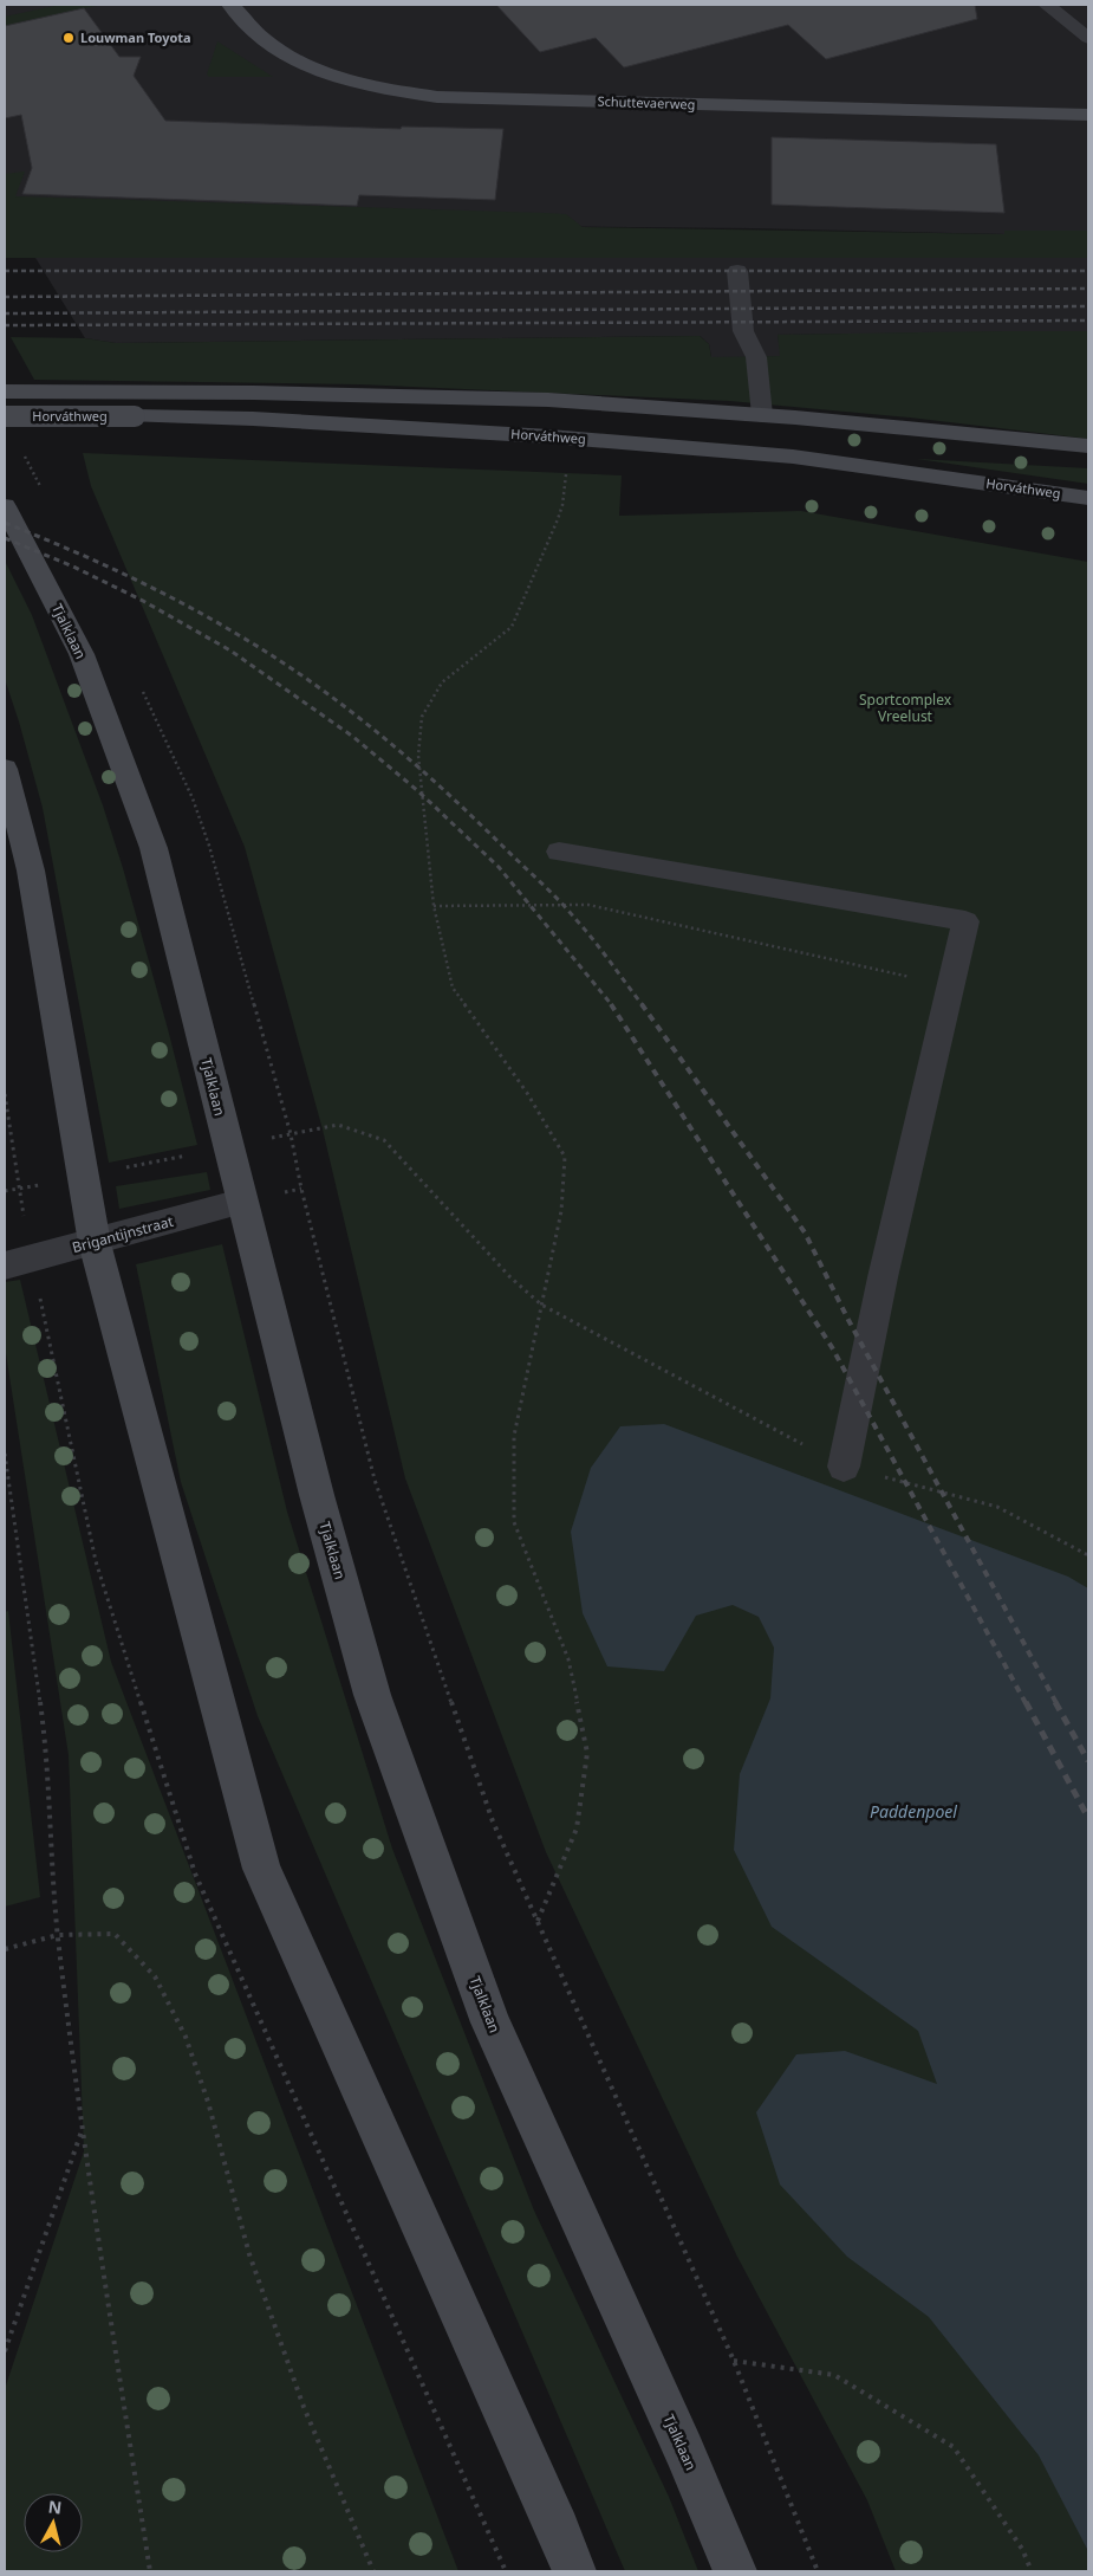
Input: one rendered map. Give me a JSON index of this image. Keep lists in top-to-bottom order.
{
  "streets": {
    "main road": ["Schuttevaerweg", "Horváthweg", "Tjalklaan"],
    "street": ["Brigantijnstraat"]
  },
  "crossings": [
    ["Tjalklaan", "Brigantijnstraat"]
  ],
  "water": ["Paddenpoel"],
  "parks": ["Sportcomplex Vreelust"],
  "places": ["Louwman Toyota"],
  "north": "top"
}
